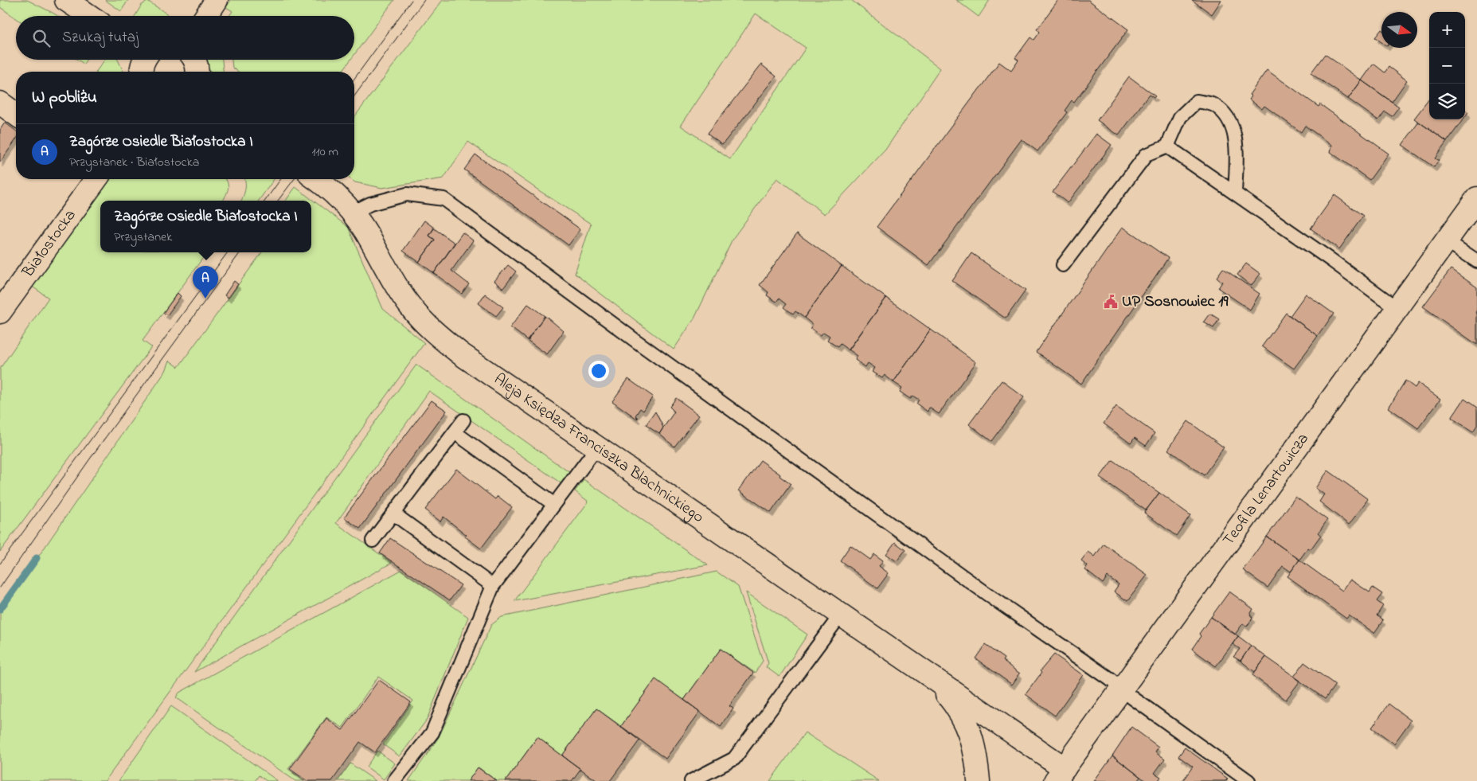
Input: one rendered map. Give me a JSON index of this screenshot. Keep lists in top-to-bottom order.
{
  "streets": {
    "street": ["Białostocka", "Aleja Księdza Franciszka Blachnickiego", "Teofila Lenartowicza"]
  },
  "crossings": [
    ["Aleja Księdza Franciszka Blachnickiego", "Teofila Lenartowicza"]
  ],
  "places": {
    "public building": ["UP Sosnowiec 19"]
  },
  "north": "right",
  "page": {
    "map_buttons": ["+", "−"],
    "search": "Szukaj tutaj",
    "heading": "W pobliżu",
    "list": [
      {
        "mark": "A",
        "name": "Zagórze Osiedle Białostocka I",
        "note": "Przystanek · Białostocka",
        "value": "110 m"
      }
    ],
    "popup": ["Zagórze Osiedle Białostocka I", "Przystanek"],
    "pins": "A"
  }
}
